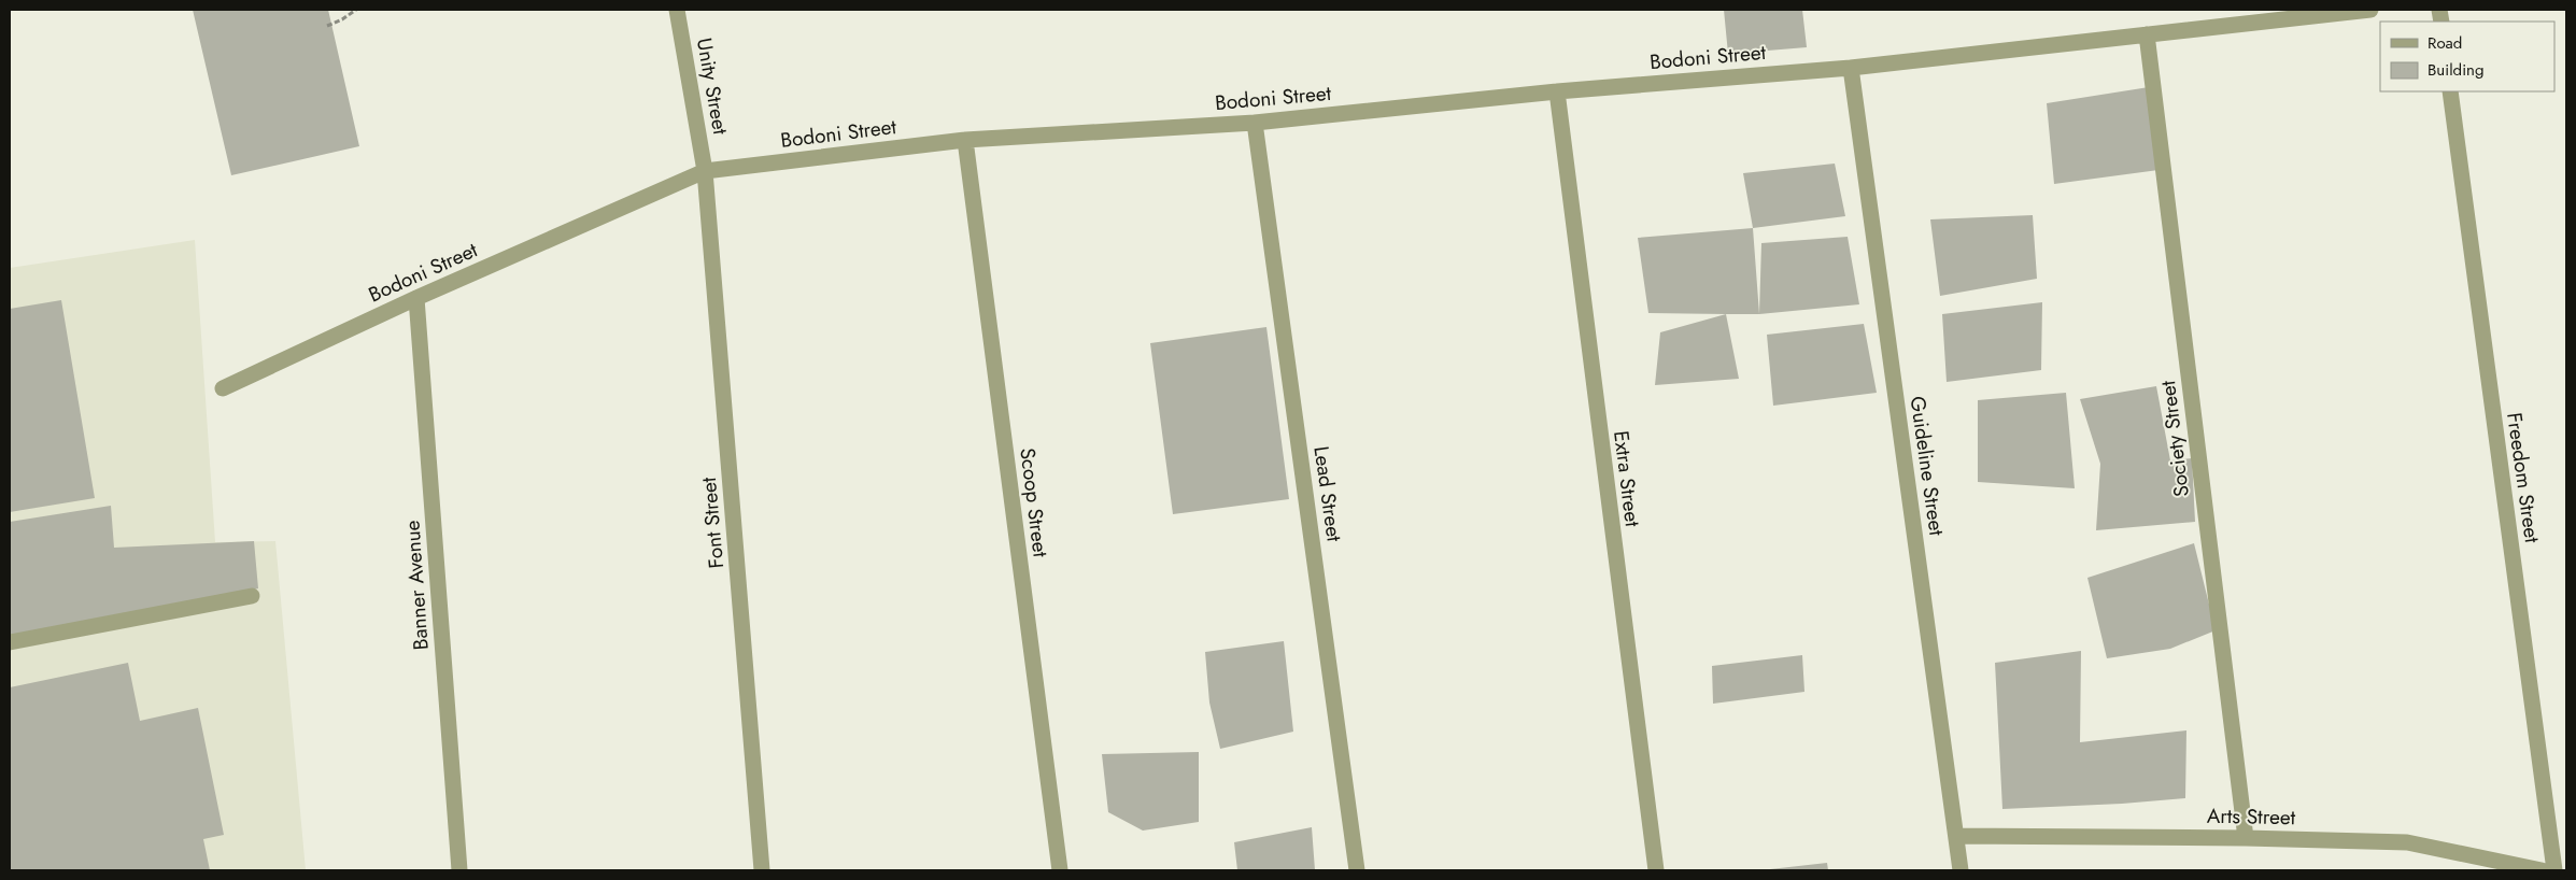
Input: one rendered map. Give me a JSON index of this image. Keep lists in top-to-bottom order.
{
  "streets": {
    "street": [
      "Bodoni Street",
      "Unity Street",
      "Society Street",
      "Guideline Street",
      "Freedom Street",
      "Extra Street",
      "Lead Street",
      "Scoop Street",
      "Font Street",
      "Banner Avenue",
      "Arts Street"
    ]
  },
  "crossings": [
    ["Bodoni Street", "Unity Street"],
    ["Bodoni Street", "Society Street"],
    ["Bodoni Street", "Guideline Street"],
    ["Bodoni Street", "Extra Street"],
    ["Bodoni Street", "Lead Street"],
    ["Bodoni Street", "Scoop Street"],
    ["Bodoni Street", "Font Street"],
    ["Bodoni Street", "Banner Avenue"],
    ["Unity Street", "Font Street"],
    ["Society Street", "Arts Street"],
    ["Guideline Street", "Arts Street"]
  ],
  "legend": ["Road", "Building"]
}
